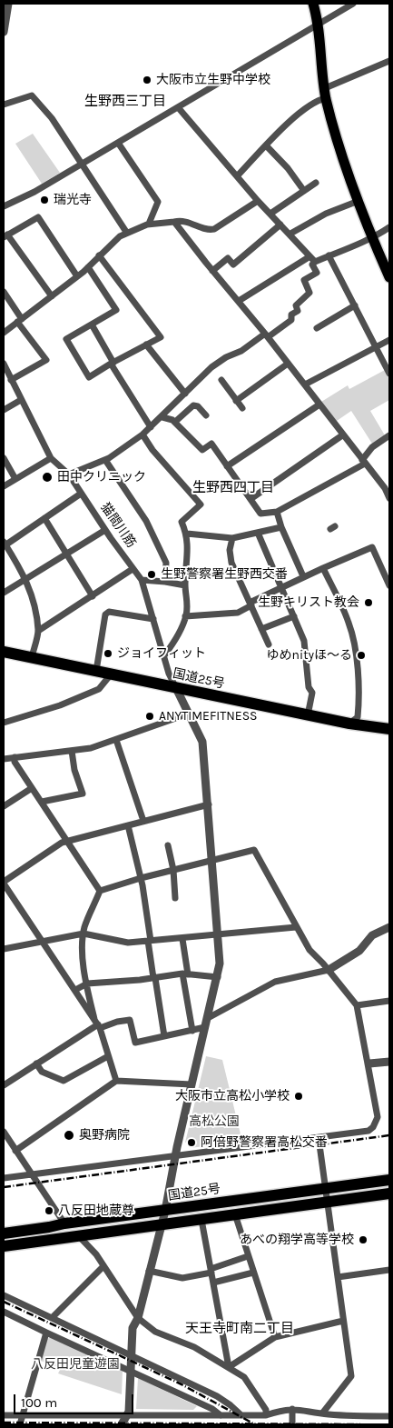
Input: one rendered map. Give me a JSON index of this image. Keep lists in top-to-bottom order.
{
  "streets": {
    "highway": ["国道25号"],
    "street": ["猫間川筋"]
  },
  "crossings": [
    ["猫間川筋", "国道25号"]
  ],
  "districts": ["生野西三丁目", "生野西四丁目", "天王寺町南二丁目"],
  "parks": ["高松公園", "八反田児童遊園"],
  "places": [
    "大阪市立生野中学校",
    "瑞光寺",
    "田中クリニック",
    "生野警察署生野西交番",
    "生野キリスト教会",
    "ジョイフィット",
    "ゆめnityほ〜る",
    "ANYTIMEFITNESS",
    "大阪市立高松小学校",
    "奥野病院",
    "阿倍野警察署高松交番",
    "八反田地蔵尊",
    "あべの翔学高等学校"
  ],
  "scale_bar": "100 m"
}
